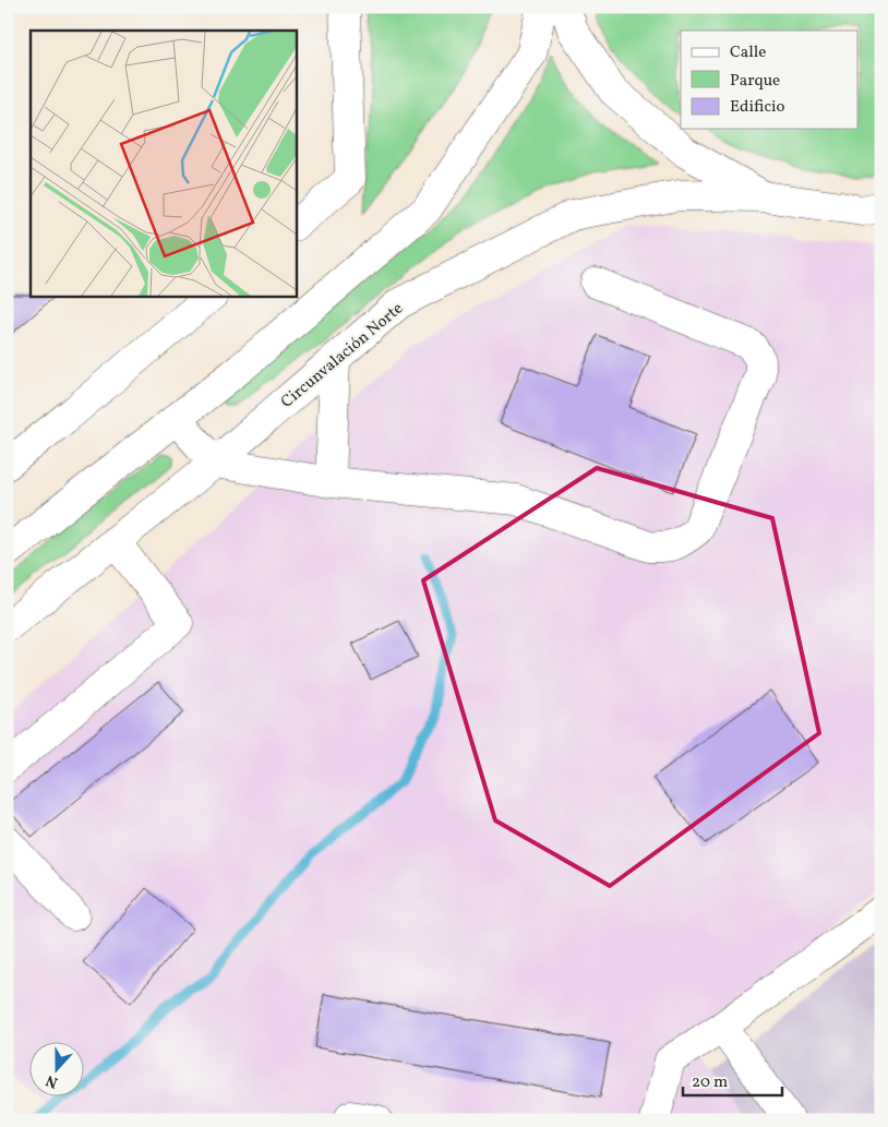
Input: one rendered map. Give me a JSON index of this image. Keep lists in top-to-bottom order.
{
  "streets": {
    "main road": ["Circunvalación Norte"]
  },
  "legend": ["Calle", "Parque", "Edificio"],
  "scale_bar": "20 m",
  "north": "bottom"
}
